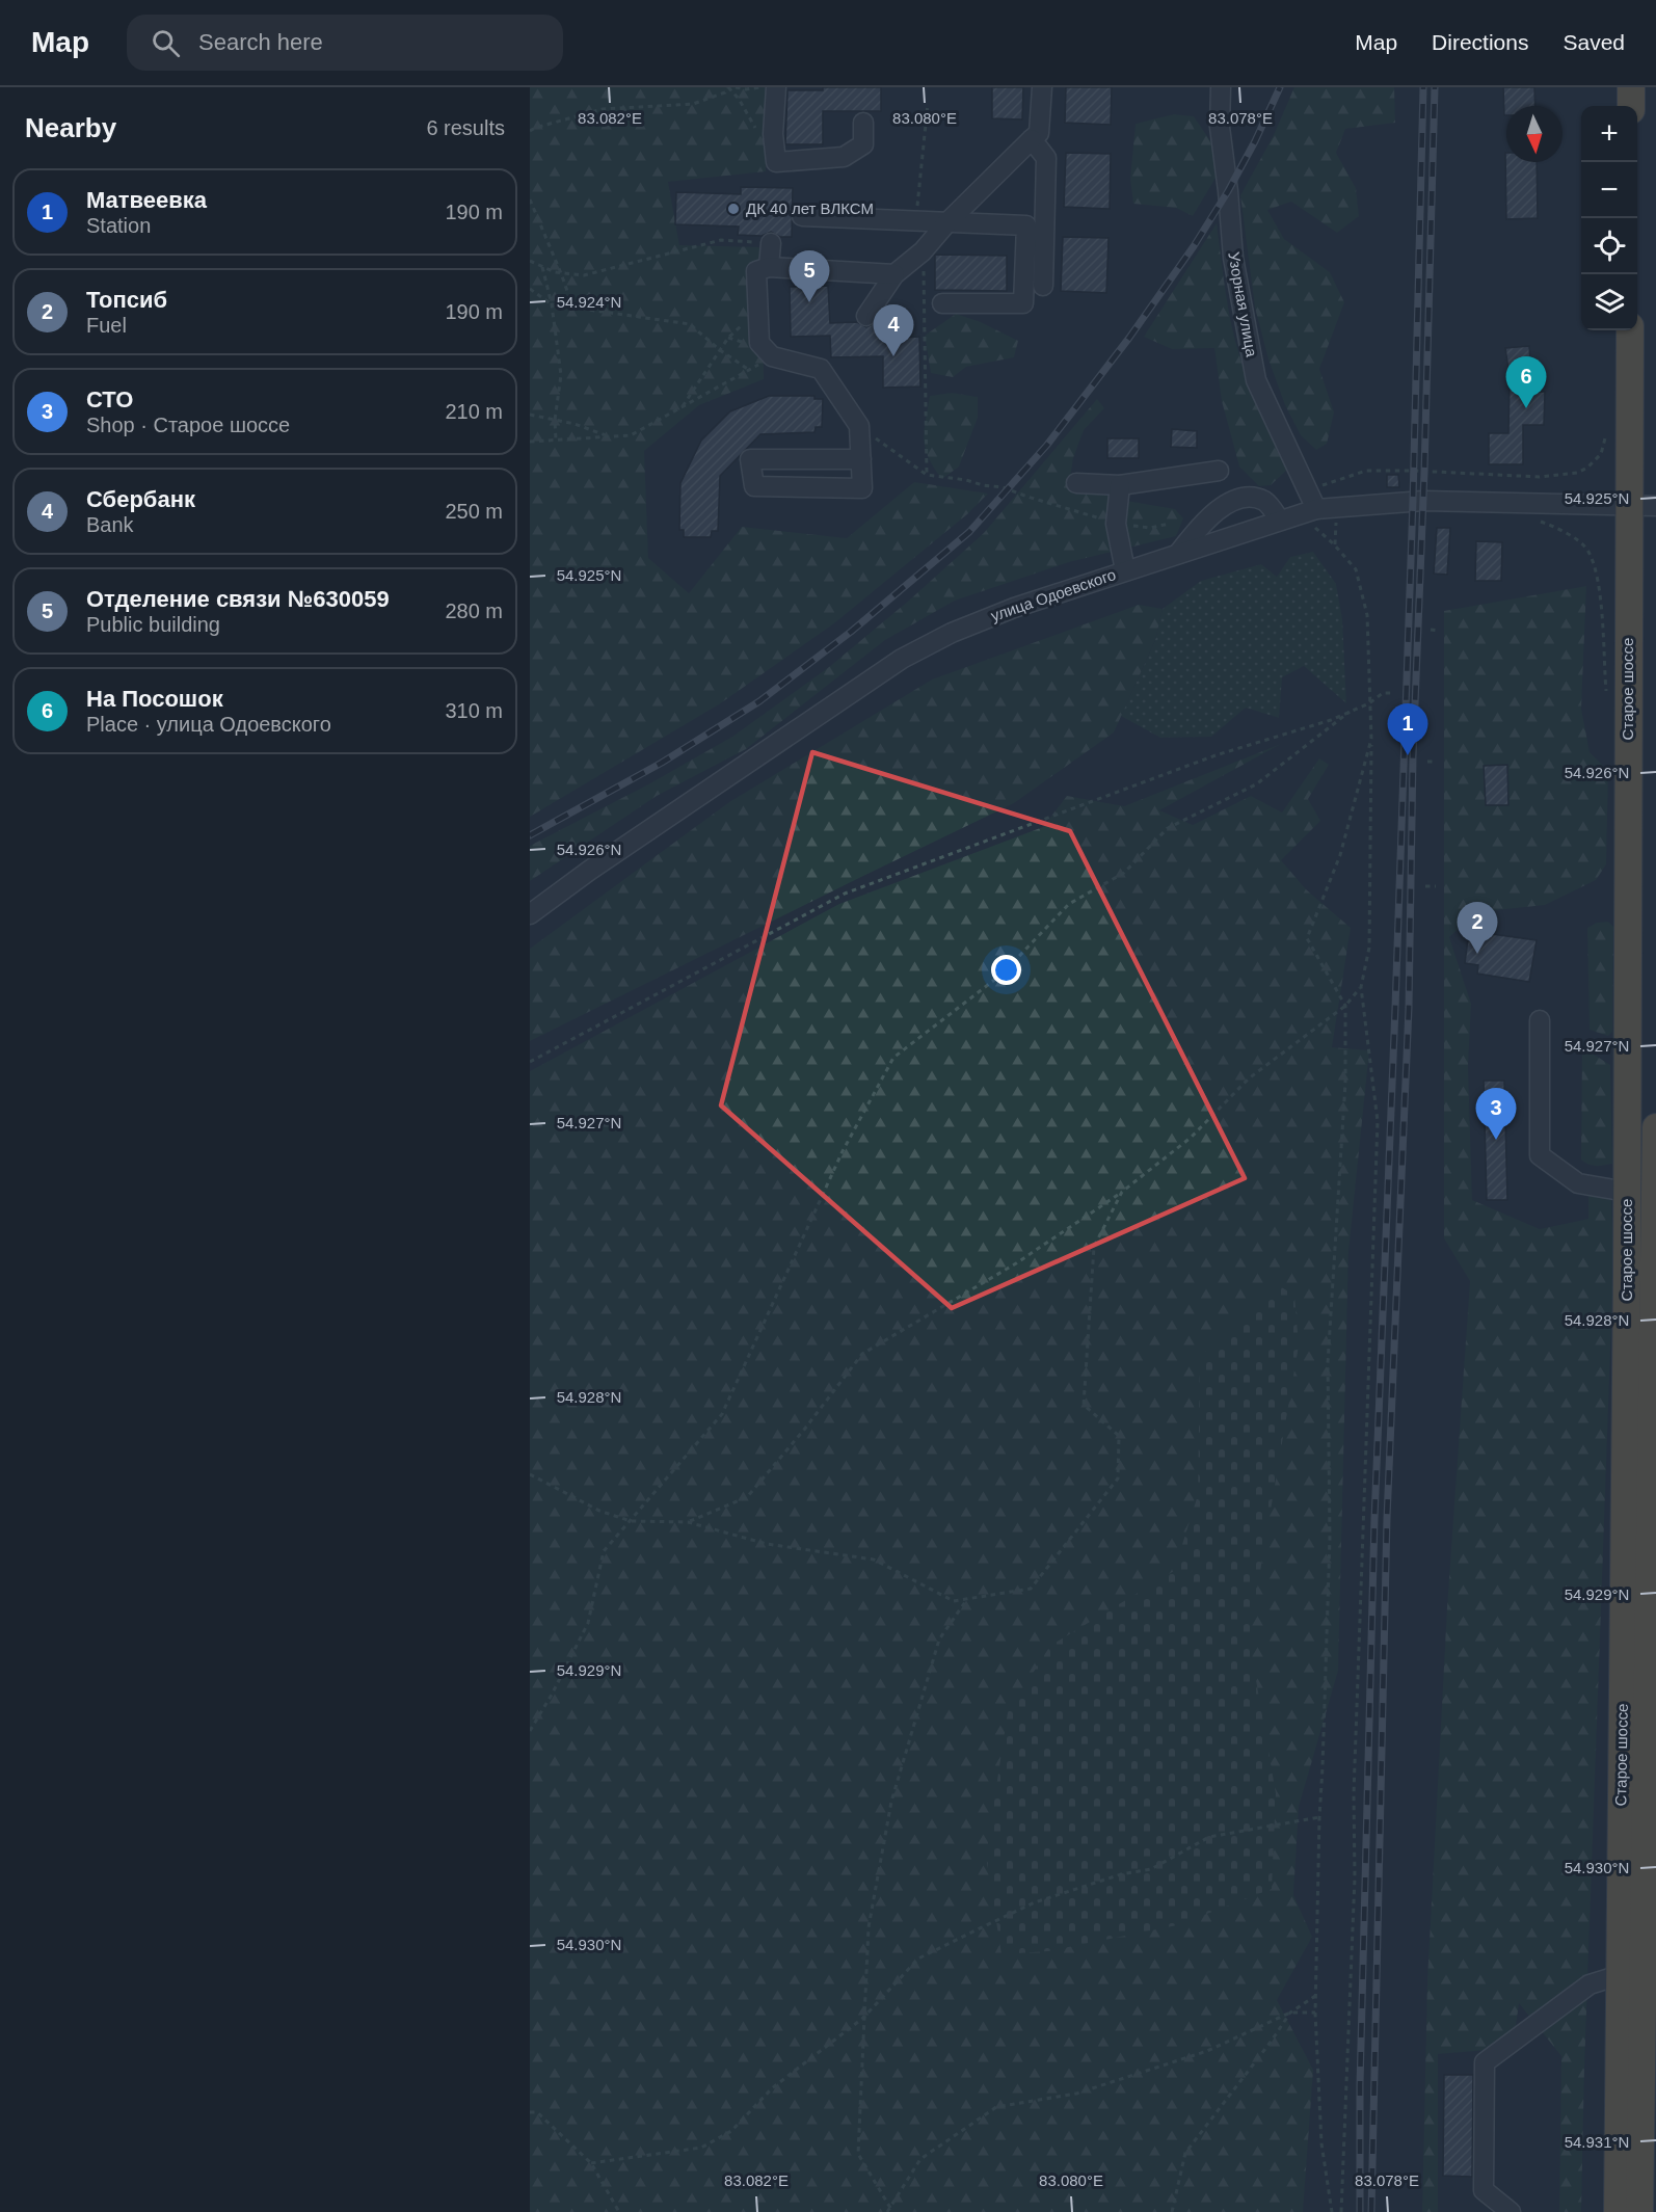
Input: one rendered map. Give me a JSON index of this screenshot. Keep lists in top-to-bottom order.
{
  "streets": {
    "highway": ["Старое шоссе"],
    "street": ["Узорная улица", "улица Одоевского"]
  },
  "crossings": [
    ["Узорная улица", "улица Одоевского"],
    ["улица Одоевского", "Старое шоссе"]
  ],
  "places": ["ДК 40 лет ВЛКСМ"],
  "north": "bottom",
  "page": {
    "header": "Map",
    "search": "Search here",
    "nav": ["Map", "Directions", "Saved"],
    "heading": ["Nearby", "6 results"],
    "map_buttons": ["+", "−"],
    "list": [
      {
        "mark": "1",
        "name": "Матвеевка",
        "note": "Station",
        "value": "190 m"
      },
      {
        "mark": "2",
        "name": "Топсиб",
        "note": "Fuel",
        "value": "190 m"
      },
      {
        "mark": "3",
        "name": "СТО",
        "note": "Shop · Старое шоссе",
        "value": "210 m"
      },
      {
        "mark": "4",
        "name": "Сбербанк",
        "note": "Bank",
        "value": "250 m"
      },
      {
        "mark": "5",
        "name": "Отделение связи №630059",
        "note": "Public building",
        "value": "280 m"
      },
      {
        "mark": "6",
        "name": "На Посошок",
        "note": "Place · улица Одоевского",
        "value": "310 m"
      }
    ],
    "pins": [
      "5",
      "4",
      "6",
      "1",
      "2",
      "3"
    ]
  },
  "coordinates": [
    "83.082°E",
    "83.080°E",
    "83.078°E",
    "54.924°N",
    "54.925°N",
    "54.926°N",
    "54.927°N",
    "54.928°N",
    "54.929°N",
    "54.930°N",
    "54.931°N"
  ]
}
